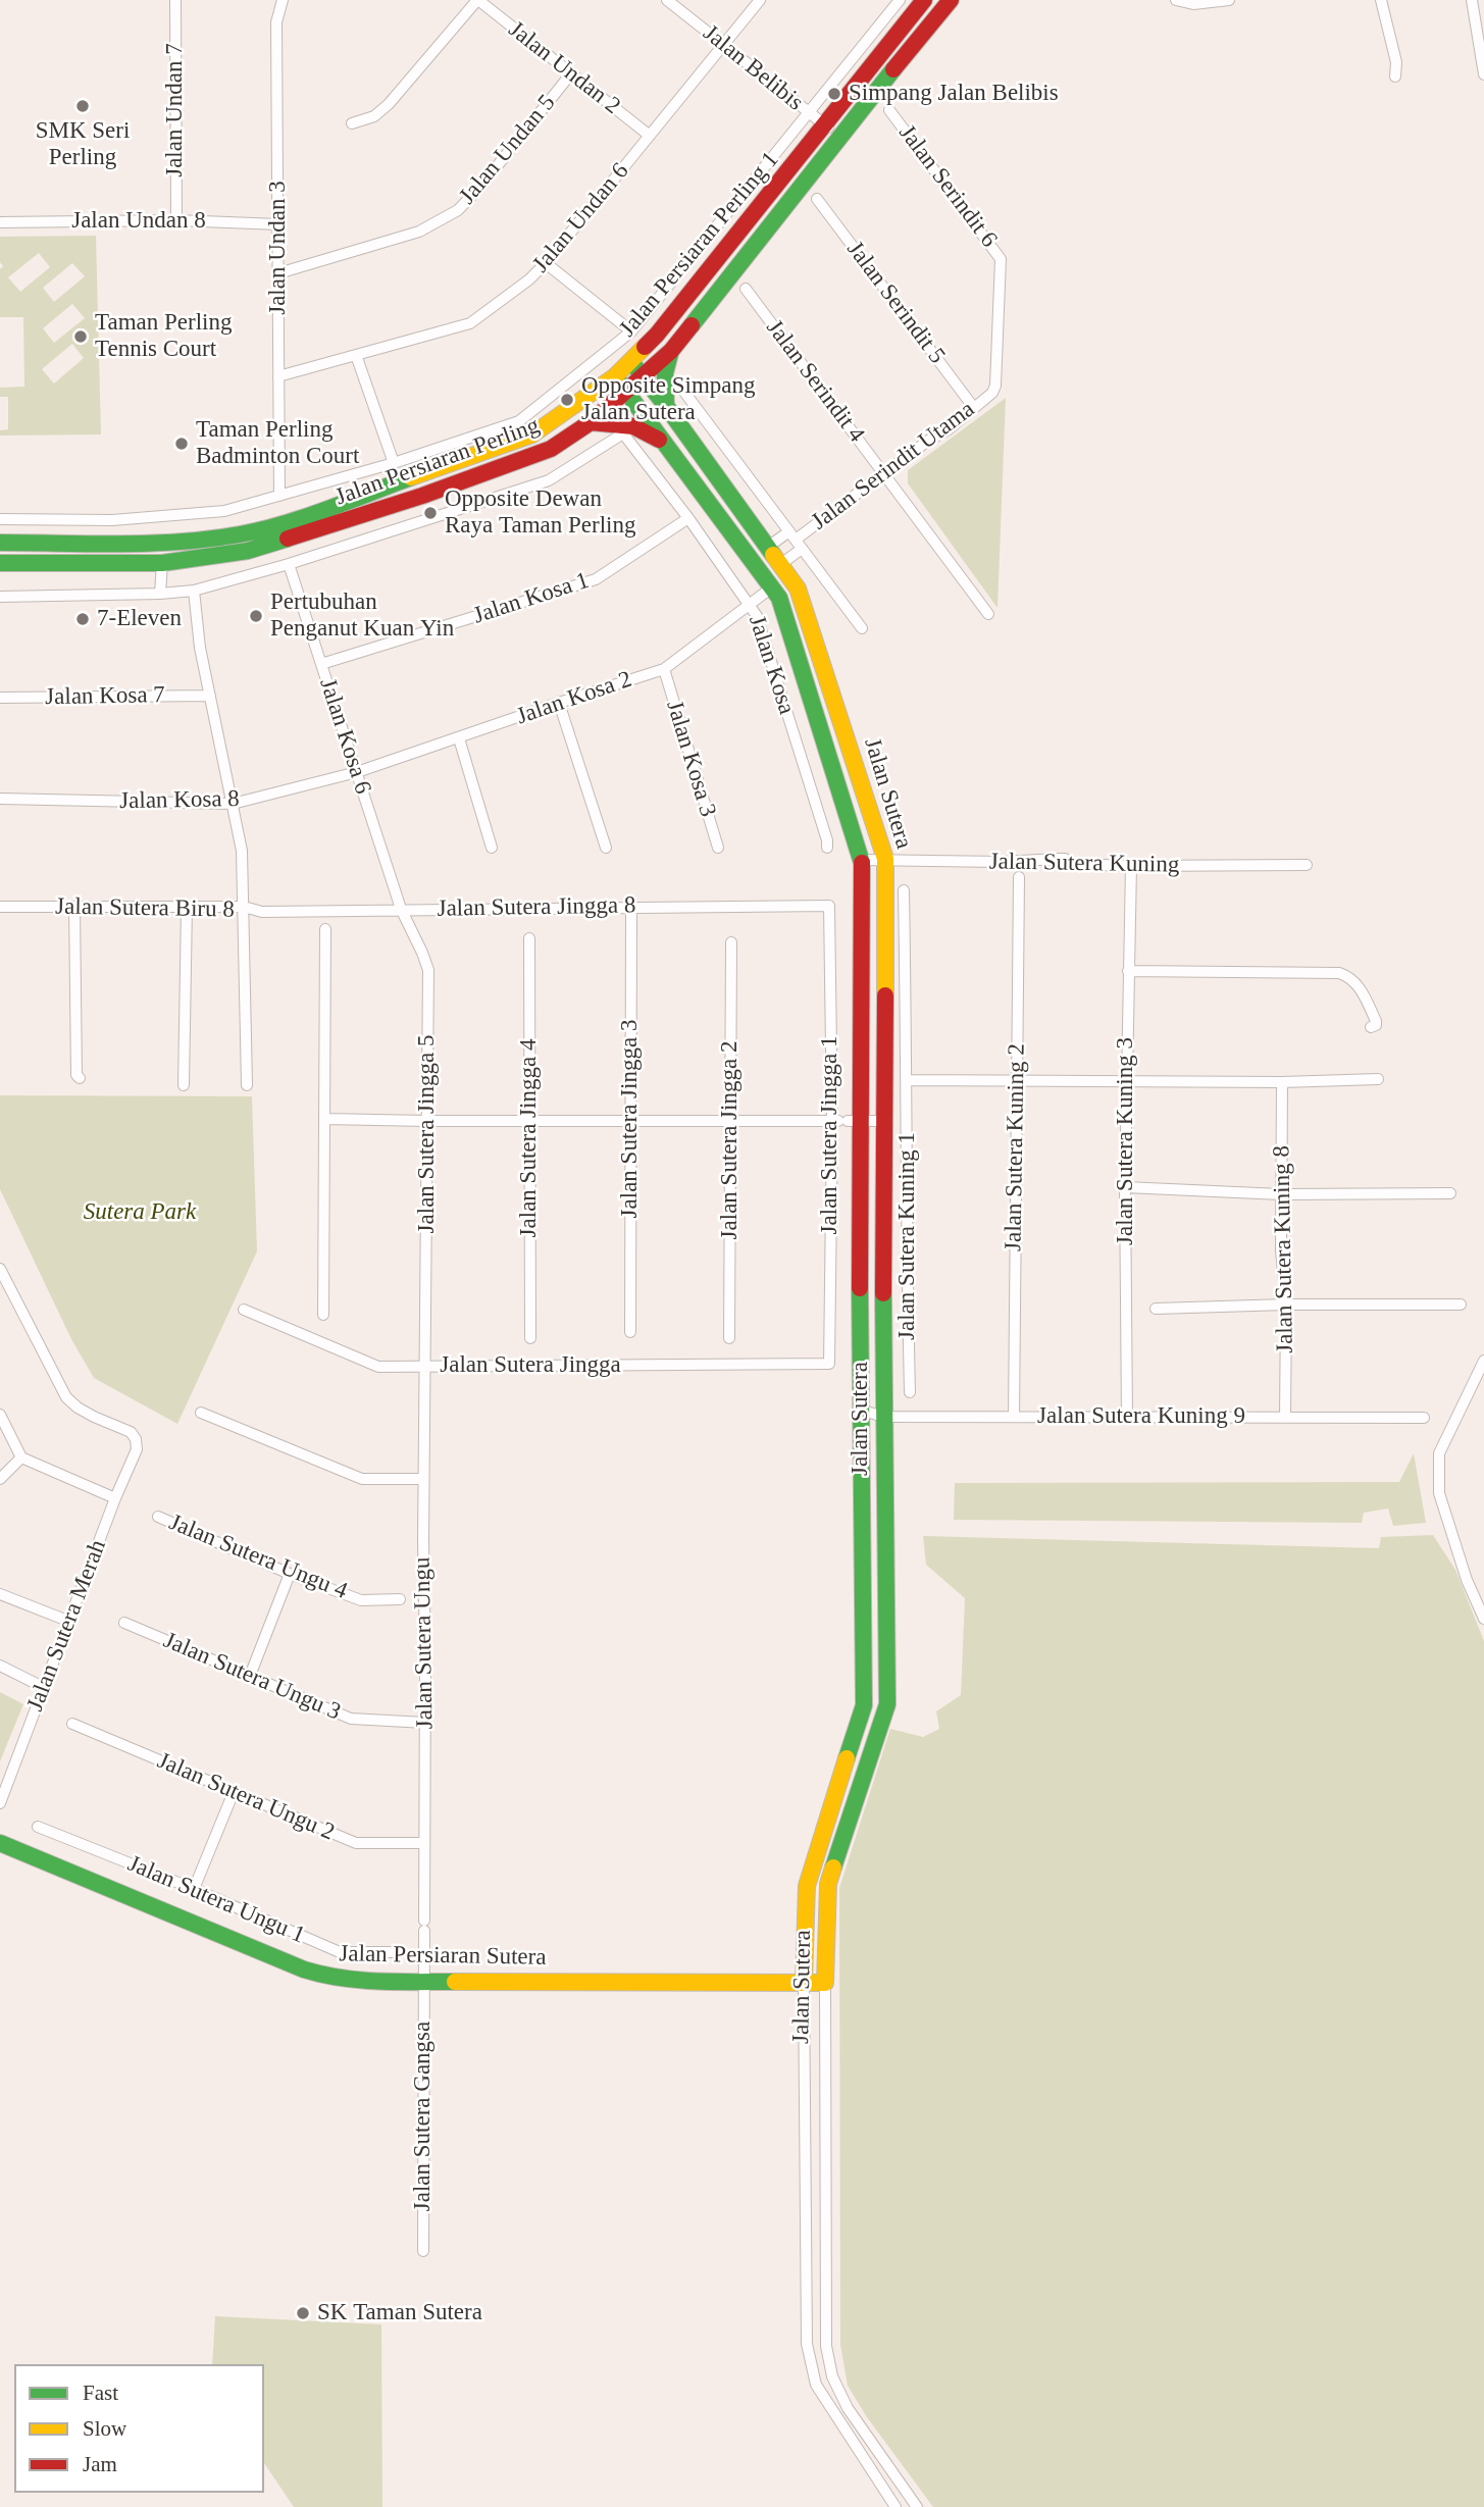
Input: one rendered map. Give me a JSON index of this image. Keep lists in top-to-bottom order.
{
  "streets": {
    "street": [
      "Jalan Undan 2",
      "Jalan Belibis",
      "Jalan Undan 7",
      "Jalan Undan 5",
      "Jalan Serindit 6",
      "Jalan Undan 6",
      "Jalan Undan 8",
      "Jalan Persiaran Perling 1",
      "Jalan Undan 3",
      "Jalan Serindit 5",
      "Jalan Serindit 4",
      "Jalan Persiaran Perling",
      "Jalan Serindit Utama",
      "Jalan Kosa 1",
      "Jalan Kosa",
      "Jalan Kosa 7",
      "Jalan Kosa 2",
      "Jalan Kosa 6",
      "Jalan Kosa 3",
      "Jalan Sutera",
      "Jalan Kosa 8",
      "Jalan Sutera Kuning",
      "Jalan Sutera Jingga 8",
      "Jalan Sutera Biru 8",
      "Jalan Sutera Jingga 3",
      "Jalan Sutera Jingga 5",
      "Jalan Sutera Jingga 1",
      "Jalan Sutera Jingga 4",
      "Jalan Sutera Jingga 2",
      "Jalan Sutera Kuning 3",
      "Jalan Sutera Kuning 2",
      "Jalan Sutera Kuning 1",
      "Jalan Sutera Kuning 8",
      "Jalan Sutera Jingga",
      "Jalan Sutera Kuning 9",
      "Jalan Sutera Ungu 4",
      "Jalan Sutera Merah",
      "Jalan Sutera Ungu",
      "Jalan Sutera Ungu 3",
      "Jalan Sutera Ungu 2",
      "Jalan Sutera Ungu 1",
      "Jalan Persiaran Sutera",
      "Jalan Sutera Gangsa"
    ]
  },
  "crossings": [
    ["Jalan Undan 2", "Jalan Undan 5"],
    ["Jalan Undan 2", "Jalan Undan 6"],
    ["Jalan Belibis", "Jalan Undan 6"],
    ["Jalan Belibis", "Jalan Persiaran Perling 1"],
    ["Jalan Belibis", "Jalan Persiaran Perling"],
    ["Jalan Undan 7", "Jalan Undan 8"],
    ["Jalan Undan 5", "Jalan Undan 3"],
    ["Jalan Serindit 6", "Jalan Serindit Utama"],
    ["Jalan Undan 6", "Jalan Undan 3"],
    ["Jalan Undan 8", "Jalan Undan 3"],
    ["Jalan Persiaran Perling 1", "Jalan Undan 3"],
    ["Jalan Serindit 5", "Jalan Serindit Utama"],
    ["Jalan Serindit 4", "Jalan Serindit Utama"],
    ["Jalan Persiaran Perling", "Jalan Sutera"],
    ["Jalan Kosa 1", "Jalan Kosa"],
    ["Jalan Kosa 1", "Jalan Kosa 6"],
    ["Jalan Kosa", "Jalan Kosa 2"],
    ["Jalan Kosa", "Jalan Kosa 6"],
    ["Jalan Kosa 2", "Jalan Kosa 6"],
    ["Jalan Kosa 2", "Jalan Kosa 3"],
    ["Jalan Kosa 2", "Jalan Sutera"],
    ["Jalan Kosa 2", "Jalan Kosa 8"],
    ["Jalan Kosa 6", "Jalan Kosa 8"],
    ["Jalan Kosa 6", "Jalan Sutera Jingga 8"],
    ["Jalan Kosa 6", "Jalan Sutera Jingga 5"],
    ["Jalan Sutera", "Jalan Sutera Kuning"],
    ["Jalan Sutera", "Jalan Sutera Jingga 1"],
    ["Jalan Sutera", "Jalan Sutera Kuning 9"],
    ["Jalan Sutera", "Jalan Persiaran Sutera"],
    ["Jalan Sutera Kuning", "Jalan Sutera Kuning 3"],
    ["Jalan Sutera Jingga 8", "Jalan Sutera Biru 8"],
    ["Jalan Sutera Jingga 8", "Jalan Sutera Jingga 3"],
    ["Jalan Sutera Jingga 8", "Jalan Sutera Jingga 5"],
    ["Jalan Sutera Jingga 8", "Jalan Sutera Jingga 1"],
    ["Jalan Sutera Jingga 5", "Jalan Sutera Jingga"],
    ["Jalan Sutera Jingga 5", "Jalan Sutera Ungu"],
    ["Jalan Sutera Jingga 1", "Jalan Sutera Jingga"],
    ["Jalan Sutera Kuning 3", "Jalan Sutera Kuning 9"],
    ["Jalan Sutera Kuning 2", "Jalan Sutera Kuning 9"],
    ["Jalan Sutera Kuning 8", "Jalan Sutera Kuning 9"],
    ["Jalan Sutera Jingga", "Jalan Sutera Ungu"],
    ["Jalan Sutera Ungu", "Jalan Sutera Ungu 3"],
    ["Jalan Sutera Ungu", "Jalan Sutera Ungu 2"],
    ["Jalan Sutera Ungu", "Jalan Persiaran Sutera"],
    ["Jalan Sutera Ungu", "Jalan Sutera Gangsa"],
    ["Jalan Persiaran Sutera", "Jalan Sutera Gangsa"]
  ],
  "parks": ["Sutera Park"],
  "places": [
    "Simpang Jalan Belibis",
    "SMK Seri Perling",
    "Taman Perling Tennis Court",
    "Opposite Simpang Jalan Sutera",
    "Taman Perling Badminton Court",
    "Opposite Dewan Raya Taman Perling",
    "Pertubuhan Penganut Kuan Yin",
    "7-Eleven",
    "SK Taman Sutera"
  ],
  "legend": ["Fast", "Slow", "Jam"]
}
